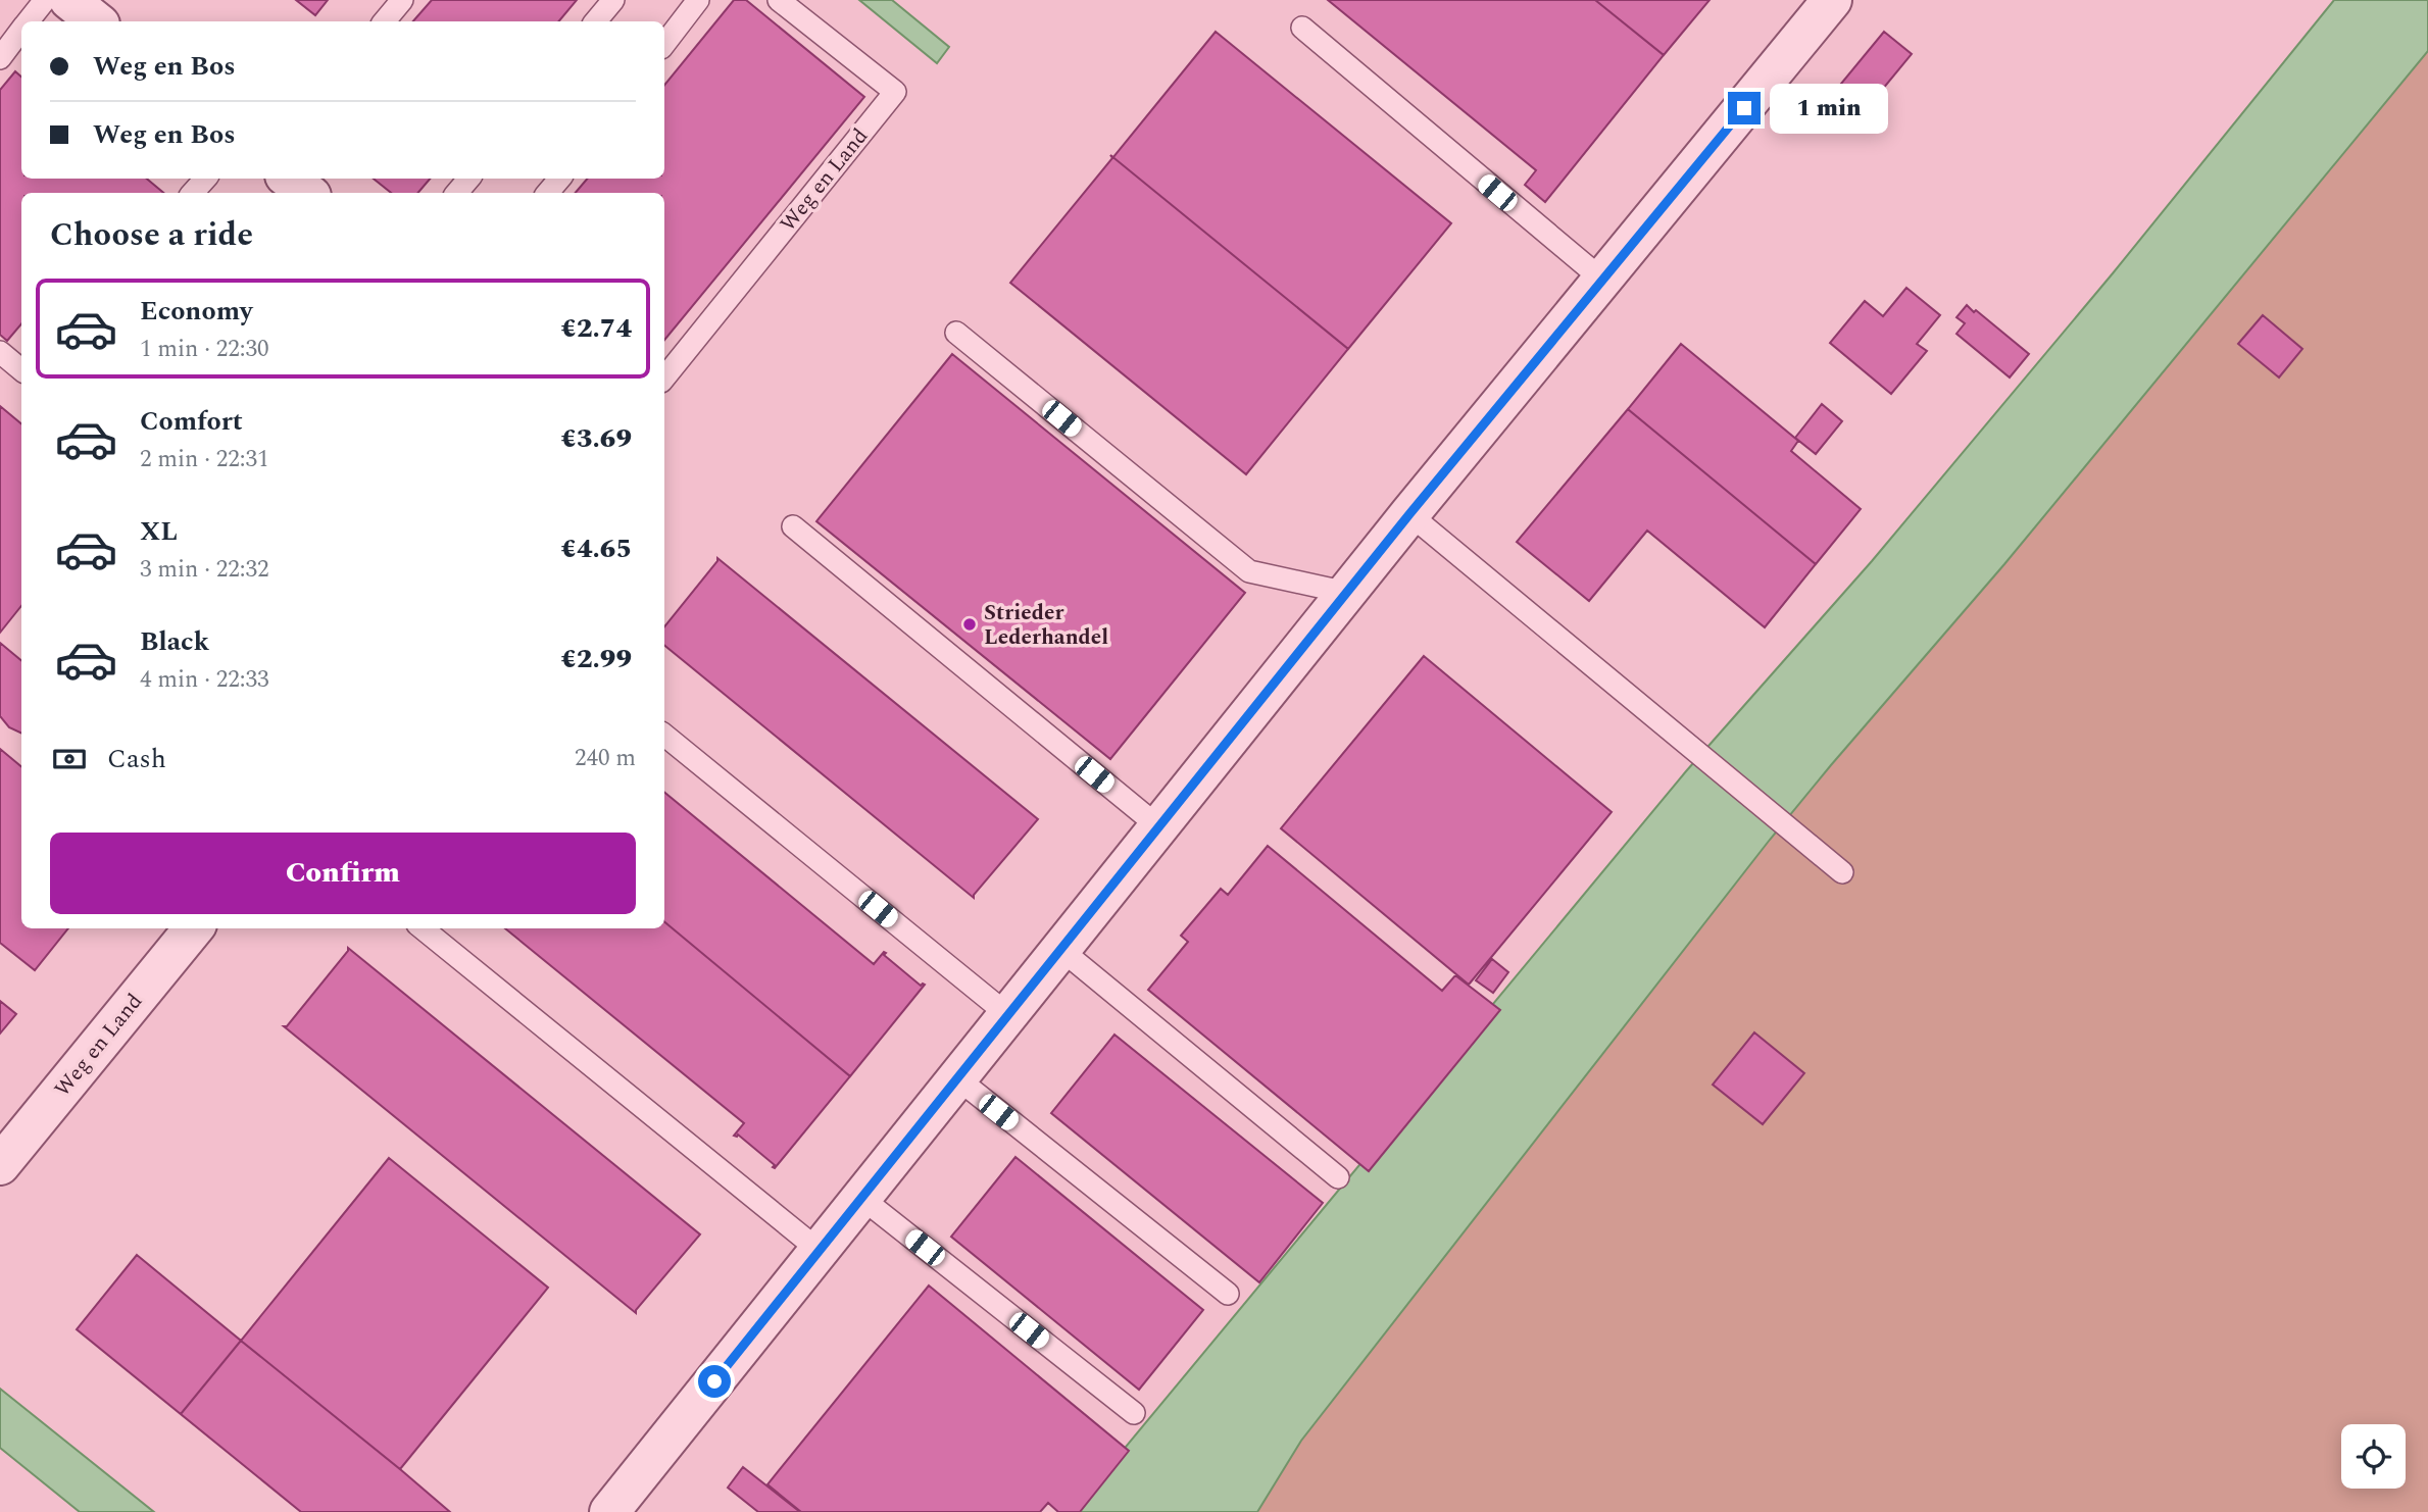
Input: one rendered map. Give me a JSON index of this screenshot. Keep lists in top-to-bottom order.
{
  "streets": {
    "street": ["Weg en Land"]
  },
  "places": ["Strieder Lederhandel"],
  "page": {
    "banner": ["Weg en Bos", "Weg en Bos"],
    "bubble": "1 min",
    "heading": "Choose a ride",
    "list": [
      {
        "name": "Economy",
        "note": "1 min · 22:30",
        "value": "€2.74"
      },
      {
        "name": "Comfort",
        "note": "2 min · 22:31",
        "value": "€3.69"
      },
      {
        "name": "XL",
        "note": "3 min · 22:32",
        "value": "€4.65"
      },
      {
        "name": "Black",
        "note": "4 min · 22:33",
        "value": "€2.99"
      }
    ],
    "pay": ["Cash", "240 m"],
    "buttons": "Confirm"
  }
}
